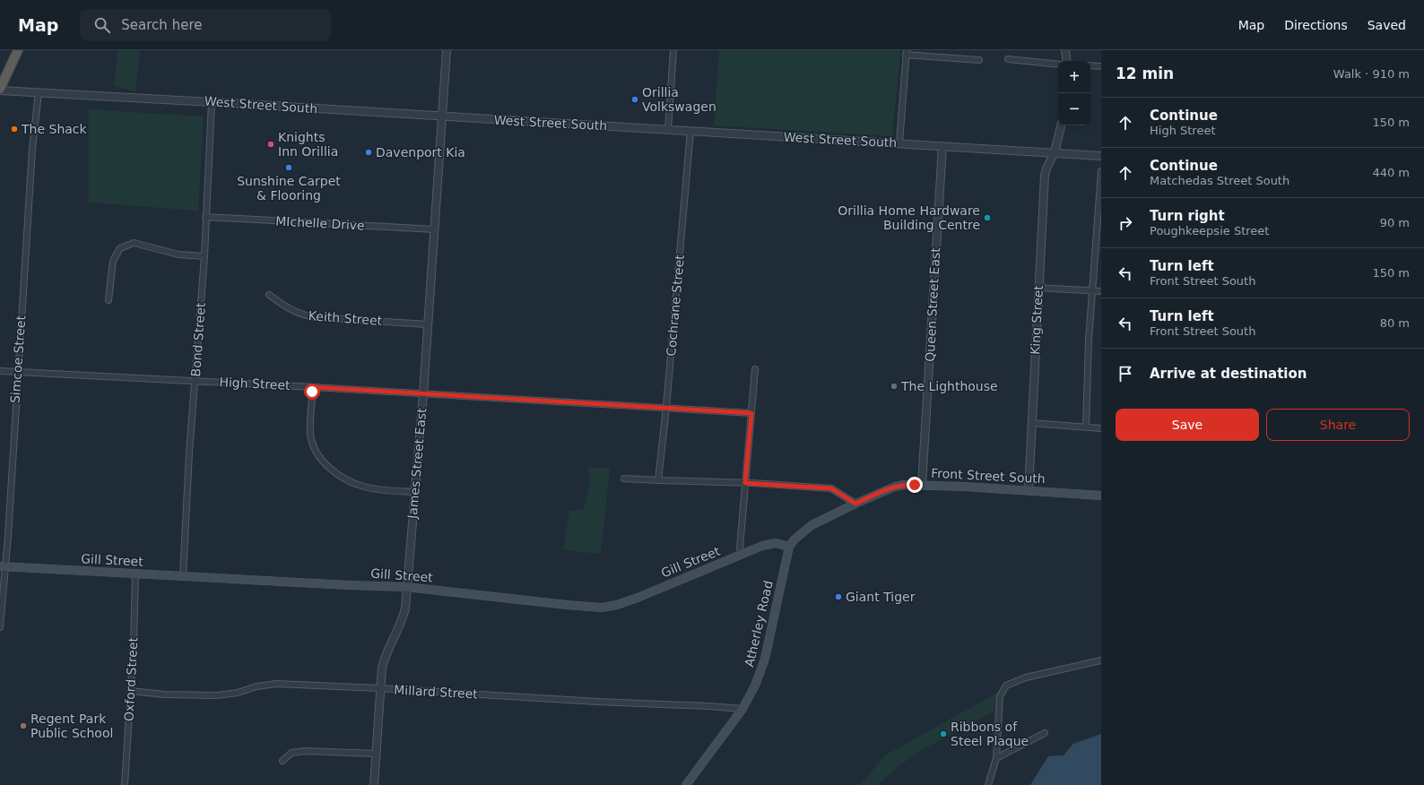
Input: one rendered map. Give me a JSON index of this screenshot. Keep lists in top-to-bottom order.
{
  "streets": {
    "main road": ["Front Street South", "Gill Street", "Atherley Road"],
    "street": [
      "West Street South",
      "MIchelle Drive",
      "Queen Street East",
      "Cochrane Street",
      "Keith Street",
      "King Street",
      "Bond Street",
      "Simcoe Street",
      "High Street",
      "James Street East",
      "Oxford Street",
      "Millard Street"
    ]
  },
  "crossings": [
    ["West Street South", "Queen Street East"],
    ["West Street South", "Cochrane Street"],
    ["West Street South", "King Street"],
    ["West Street South", "Bond Street"],
    ["West Street South", "Simcoe Street"],
    ["West Street South", "James Street East"],
    ["MIchelle Drive", "Bond Street"],
    ["MIchelle Drive", "James Street East"],
    ["Queen Street East", "Front Street South"],
    ["Cochrane Street", "High Street"],
    ["Keith Street", "James Street East"],
    ["King Street", "Front Street South"],
    ["Bond Street", "High Street"],
    ["Bond Street", "Gill Street"],
    ["Simcoe Street", "High Street"],
    ["Simcoe Street", "Gill Street"],
    ["High Street", "James Street East"],
    ["James Street East", "Gill Street"],
    ["James Street East", "Millard Street"],
    ["Gill Street", "Atherley Road"],
    ["Gill Street", "Oxford Street"],
    ["Atherley Road", "Millard Street"],
    ["Oxford Street", "Millard Street"]
  ],
  "places": [
    "Orillia Volkswagen",
    "The Shack",
    "Knights Inn Orillia",
    "Davenport Kia",
    "Sunshine Carpet & Flooring",
    "Orillia Home Hardware Building Centre",
    "The Lighthouse",
    "Giant Tiger",
    "Regent Park Public School",
    "Ribbons of Steel Plaque"
  ],
  "page": {
    "header": "Map",
    "search": "Search here",
    "nav": ["Map", "Directions", "Saved"],
    "heading": ["12 min", "Walk · 910 m"],
    "map_buttons": ["+", "−"],
    "list": [
      ["Continue", "High Street", "150 m"],
      ["Continue", "Matchedas Street South", "440 m"],
      ["Turn right", "Poughkeepsie Street", "90 m"],
      ["Turn left", "Front Street South", "150 m"],
      ["Turn left", "Front Street South", "80 m"],
      "Arrive at destination"
    ],
    "buttons": ["Save", "Share"]
  }
}
